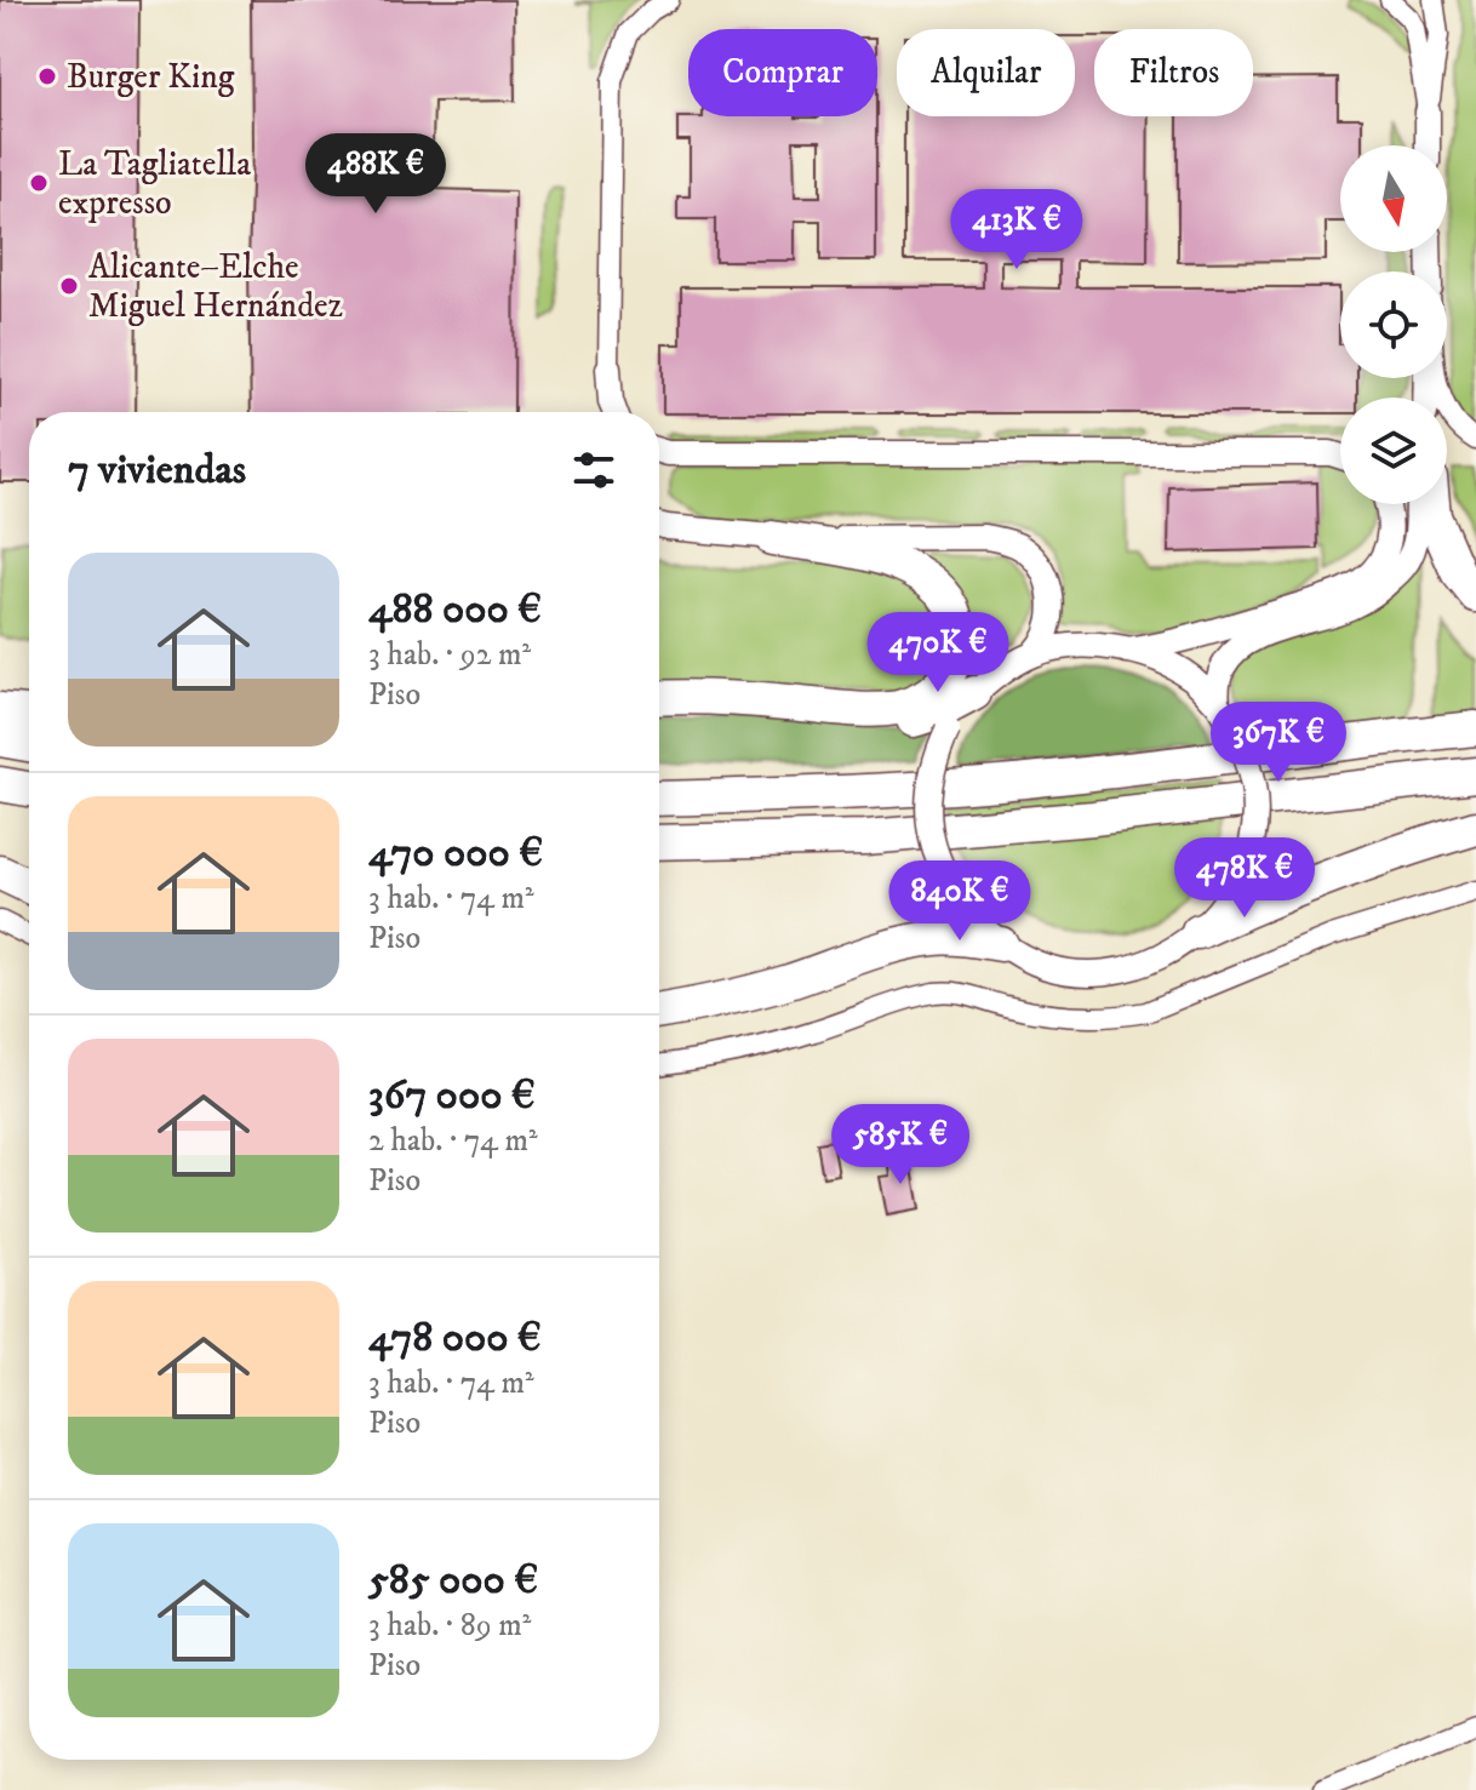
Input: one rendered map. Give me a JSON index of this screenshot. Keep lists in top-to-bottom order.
{
  "places": ["Burger King", "La Tagliatella expresso", "Alicante–Elche Miguel Hernández"],
  "north": "bottom",
  "page": {
    "chip": ["Comprar", "Alquilar", "Filtros"],
    "price": [
      "488K €",
      "413K €",
      "470K €",
      "367K €",
      "478K €",
      "840K €",
      "585K €"
    ],
    "heading": "7 viviendas",
    "list": [
      {
        "name": "488 000 €",
        "note": "3 hab. · 92 m² · Piso"
      },
      {
        "name": "470 000 €",
        "note": "3 hab. · 74 m² · Piso"
      },
      {
        "name": "367 000 €",
        "note": "2 hab. · 74 m² · Piso"
      },
      {
        "name": "478 000 €",
        "note": "3 hab. · 74 m² · Piso"
      },
      {
        "name": "585 000 €",
        "note": "3 hab. · 89 m² · Piso"
      }
    ]
  }
}
